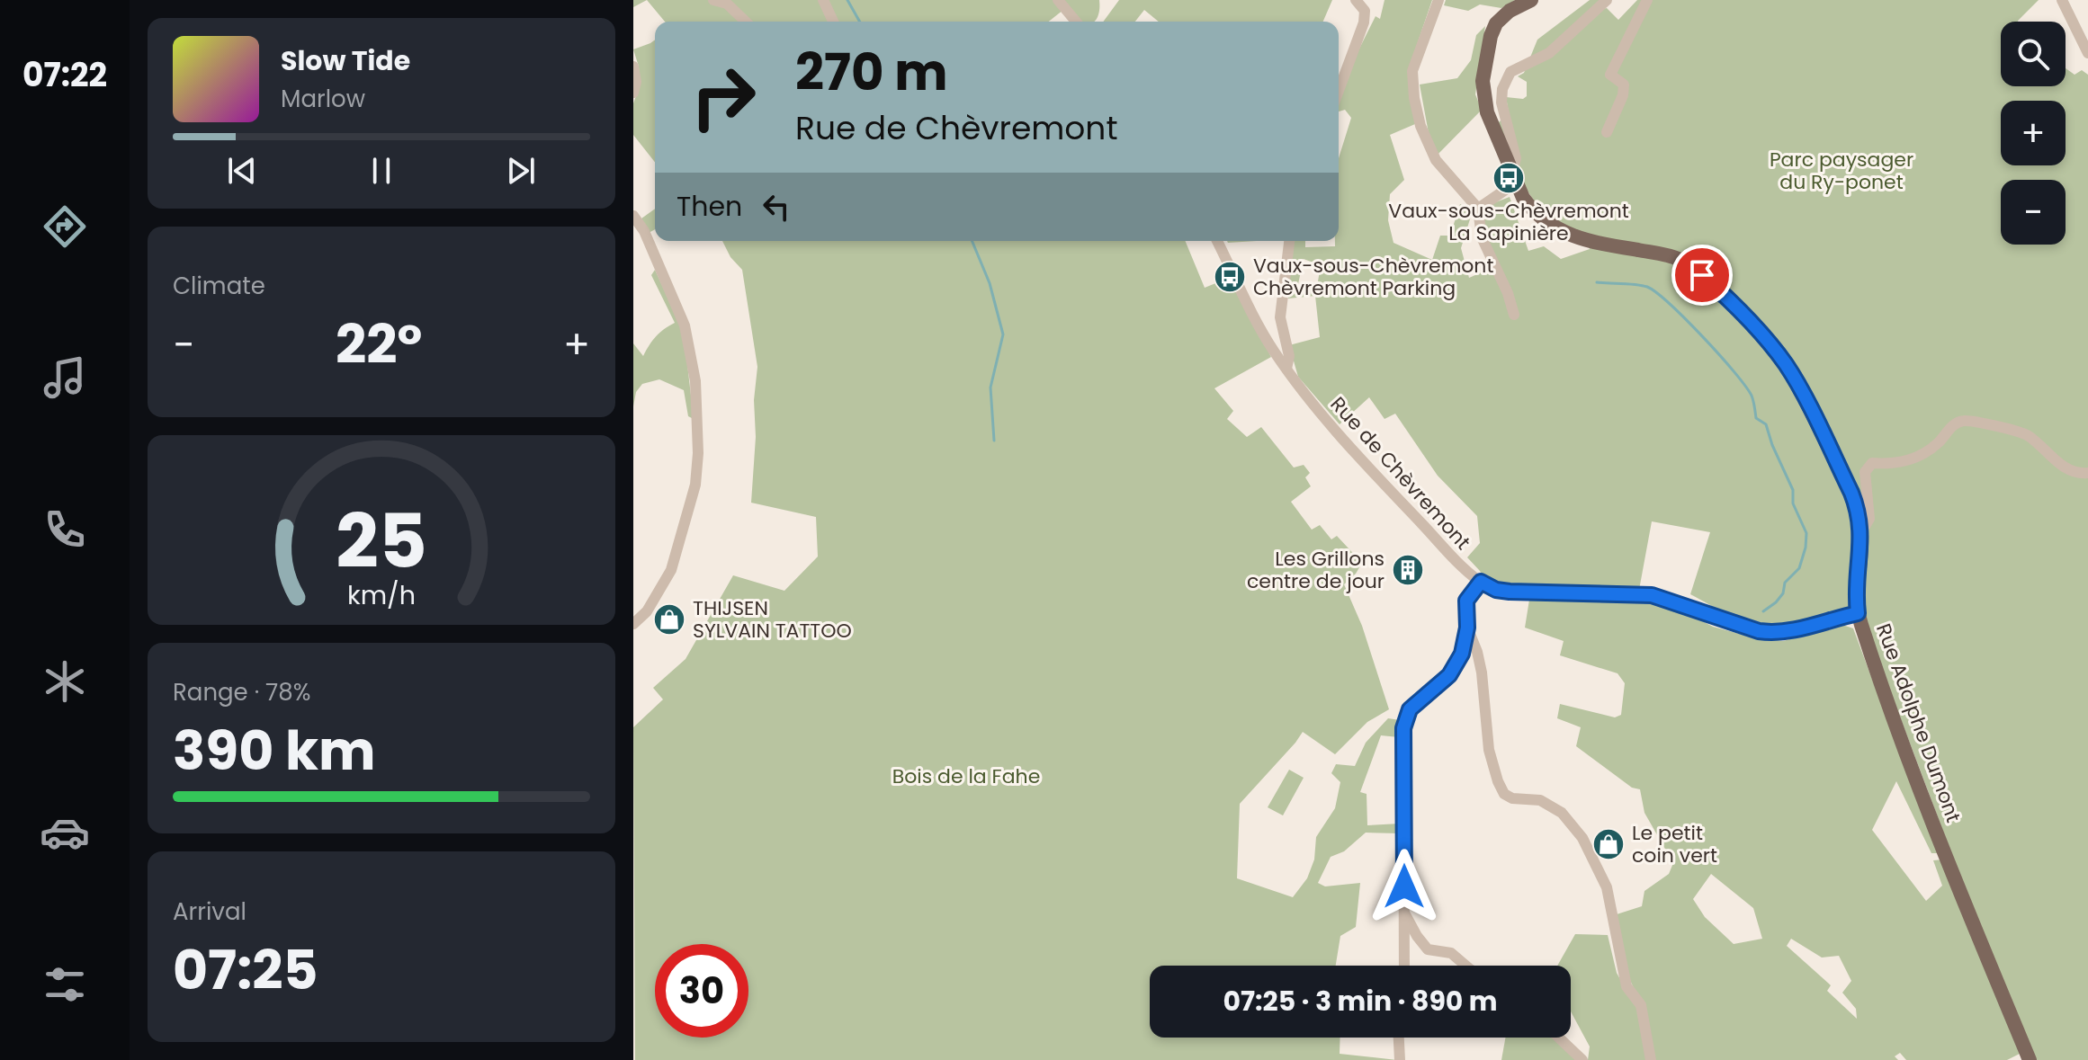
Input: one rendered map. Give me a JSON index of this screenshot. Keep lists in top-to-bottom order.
{
  "streets": {
    "main road": ["Rue Adolphe Dumont"],
    "street": ["Rue de Chèvremont"]
  },
  "crossings": [
    ["Rue de Chèvremont", "Rue Adolphe Dumont"]
  ],
  "parks": ["Parc paysager du Ry-ponet", "Bois de la Fahe"],
  "places": {
    "bus stop": ["Vaux-sous-Chèvremont La Sapinière", "Vaux-sous-Chèvremont Chèvremont Parking"],
    "building": ["Les Grillons centre de jour"],
    "shop": ["THIJSEN SYLVAIN TATTOO", "Le petit coin vert"]
  },
  "page": {
    "tabs": "07:22",
    "map_buttons": ["+", "−"],
    "turn": ["270 m", "Rue de Chèvremont"],
    "song": ["Slow Tide", "Marlow"],
    "then": "Then",
    "tile": [
      "Climate",
      ["Range · 78%", "390 km"],
      ["Arrival", "07:25"]
    ],
    "heat": ["−", "22°", "+"],
    "limit": "30",
    "trip": "07:25 · 3 min · 890 m",
    "gauge": ["25", "km/h"]
  }
}
